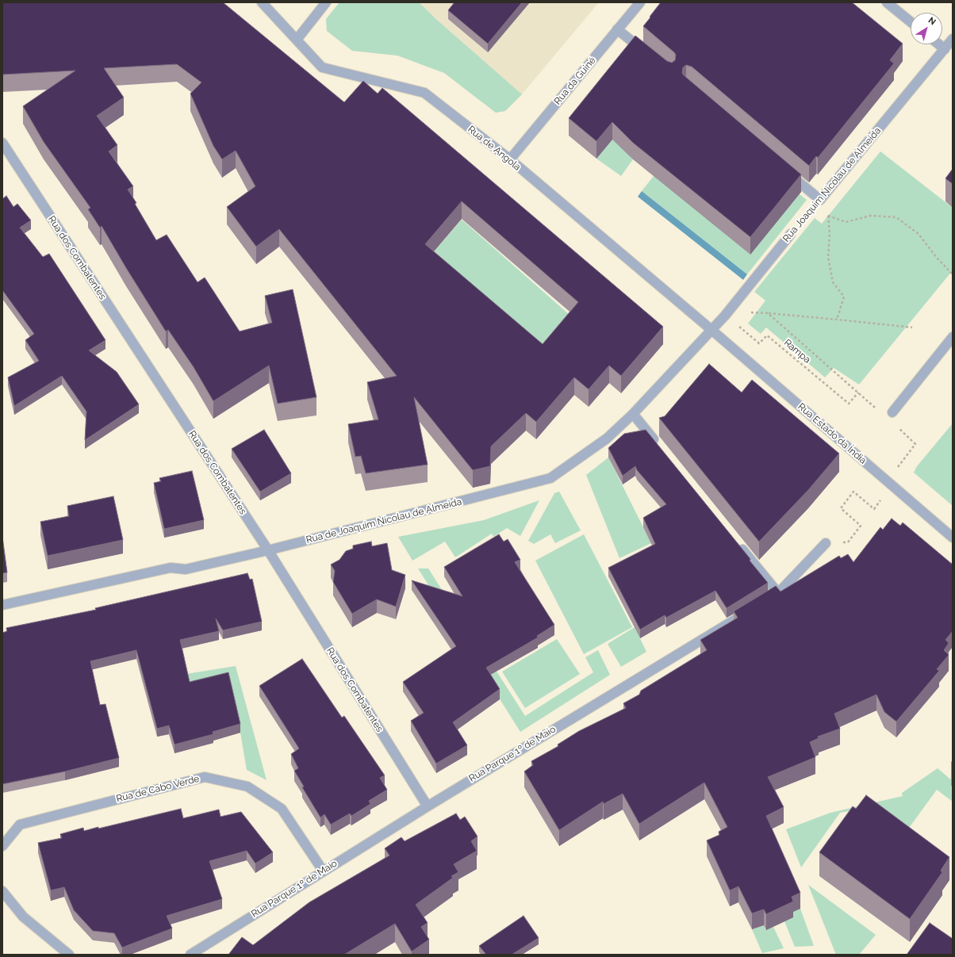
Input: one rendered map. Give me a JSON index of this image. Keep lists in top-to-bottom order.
{
  "streets": {
    "street": [
      "Rua da Guiné",
      "Rua de Angola",
      "Rua Joaquim Nicolau de Almeida",
      "Rua dos Combatentes",
      "Rua Estado da Índia",
      "Rua de Joaquim Nicolau de Almeida",
      "Rua Parque 1º de Maio",
      "Rua de Cabo Verde"
    ],
    "path": ["Rampa"]
  },
  "crossings": [
    ["Rua da Guiné", "Rua de Angola"],
    ["Rua de Angola", "Rua Joaquim Nicolau de Almeida"],
    ["Rua de Angola", "Rua Estado da Índia"],
    ["Rua de Angola", "Rua de Joaquim Nicolau de Almeida"],
    ["Rua Joaquim Nicolau de Almeida", "Rampa"],
    ["Rua Joaquim Nicolau de Almeida", "Rua Estado da Índia"],
    ["Rua Joaquim Nicolau de Almeida", "Rua de Joaquim Nicolau de Almeida"],
    ["Rua dos Combatentes", "Rua de Joaquim Nicolau de Almeida"],
    ["Rua dos Combatentes", "Rua Parque 1º de Maio"],
    ["Rua Estado da Índia", "Rua de Joaquim Nicolau de Almeida"],
    ["Rua Parque 1º de Maio", "Rua de Cabo Verde"]
  ],
  "north": "top right"
}
